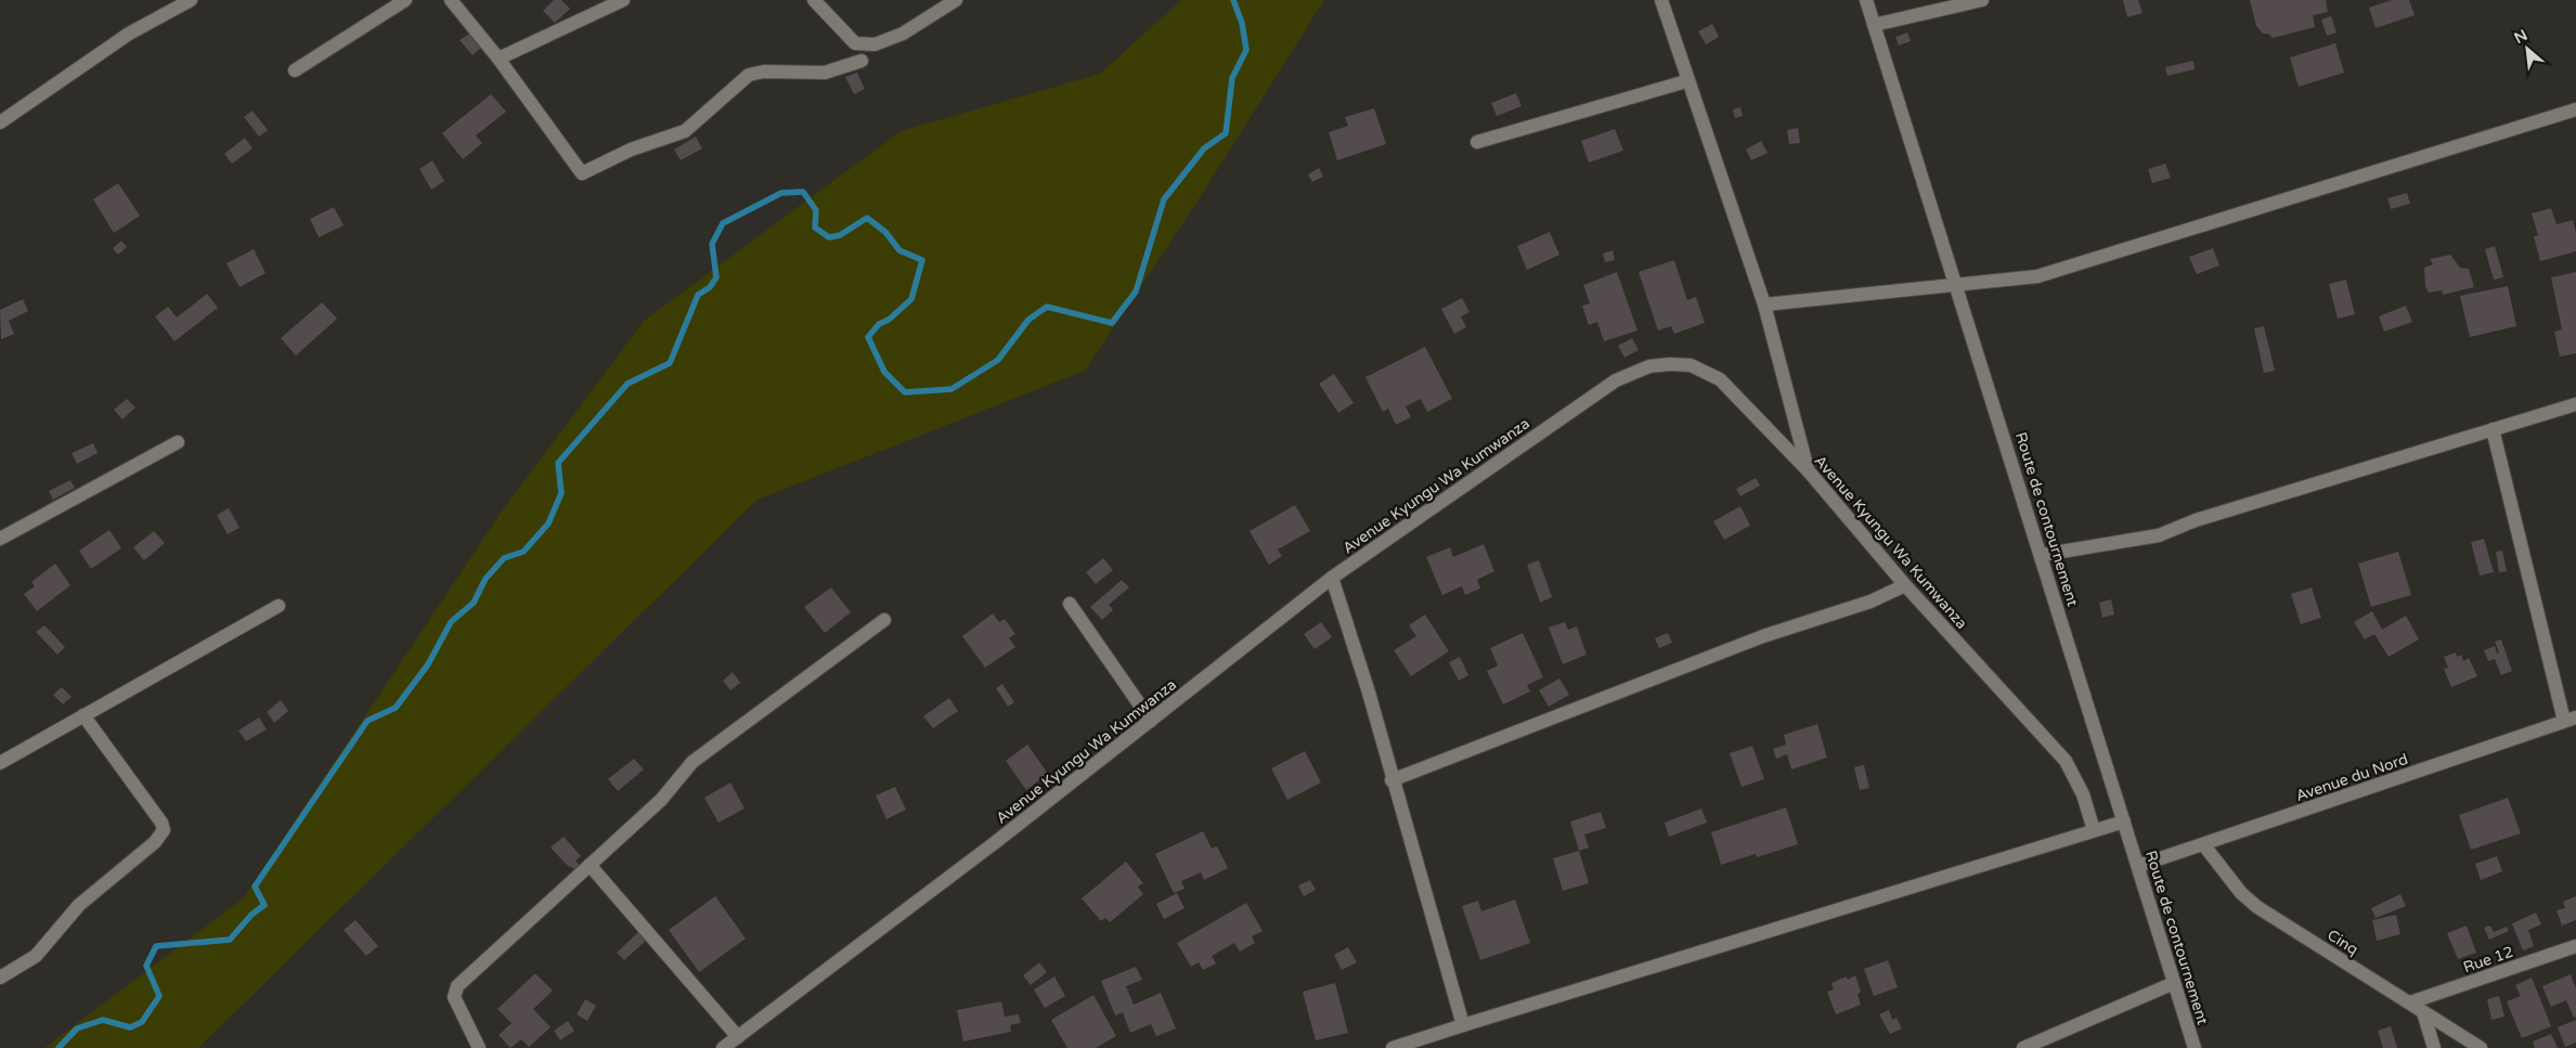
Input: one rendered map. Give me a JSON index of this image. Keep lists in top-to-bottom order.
{
  "streets": {
    "street": [
      "Avenue Kyungu Wa Kumwanza",
      "Route de contournement",
      "Avenue du Nord",
      "Cinq",
      "Rue 12"
    ]
  },
  "crossings": [
    ["Route de contournement", "Avenue du Nord"],
    ["Avenue du Nord", "Cinq"],
    ["Cinq", "Rue 12"]
  ],
  "north": "top left"
}
